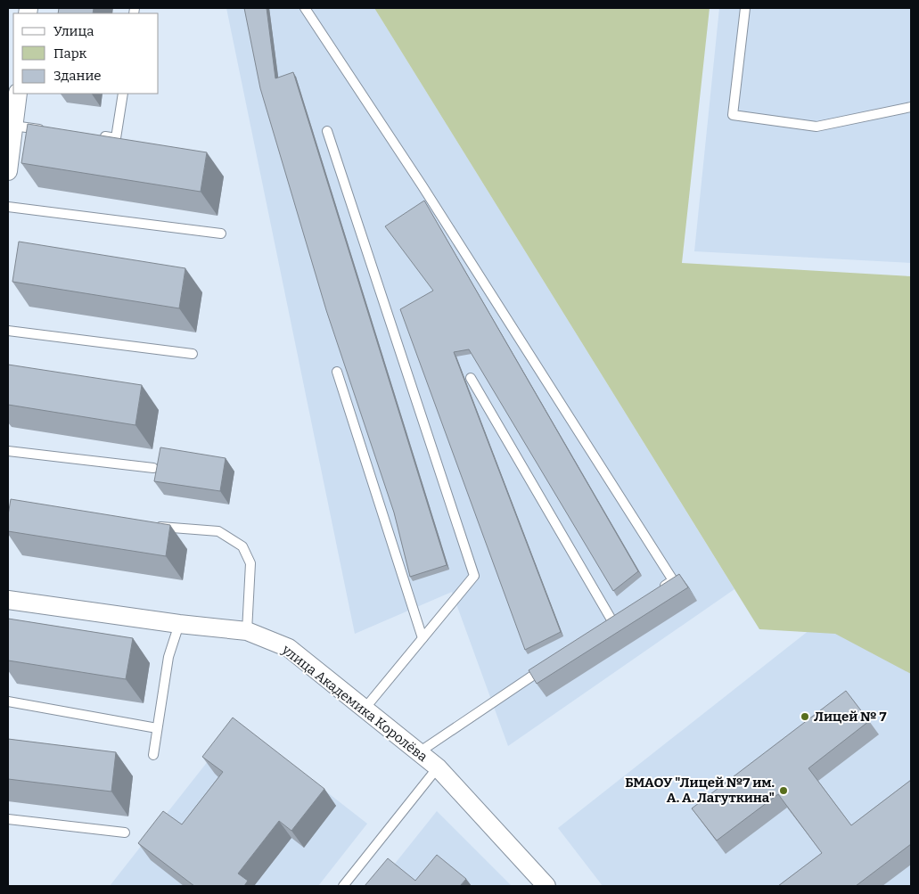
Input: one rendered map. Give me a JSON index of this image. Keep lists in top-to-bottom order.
{
  "streets": {
    "street": ["улица Академика Королёва"]
  },
  "places": ["Лицей № 7", "БМАОУ \"Лицей №7 им. А. А. Лагуткина\""],
  "legend": ["Улица", "Парк", "Здание"]
}
